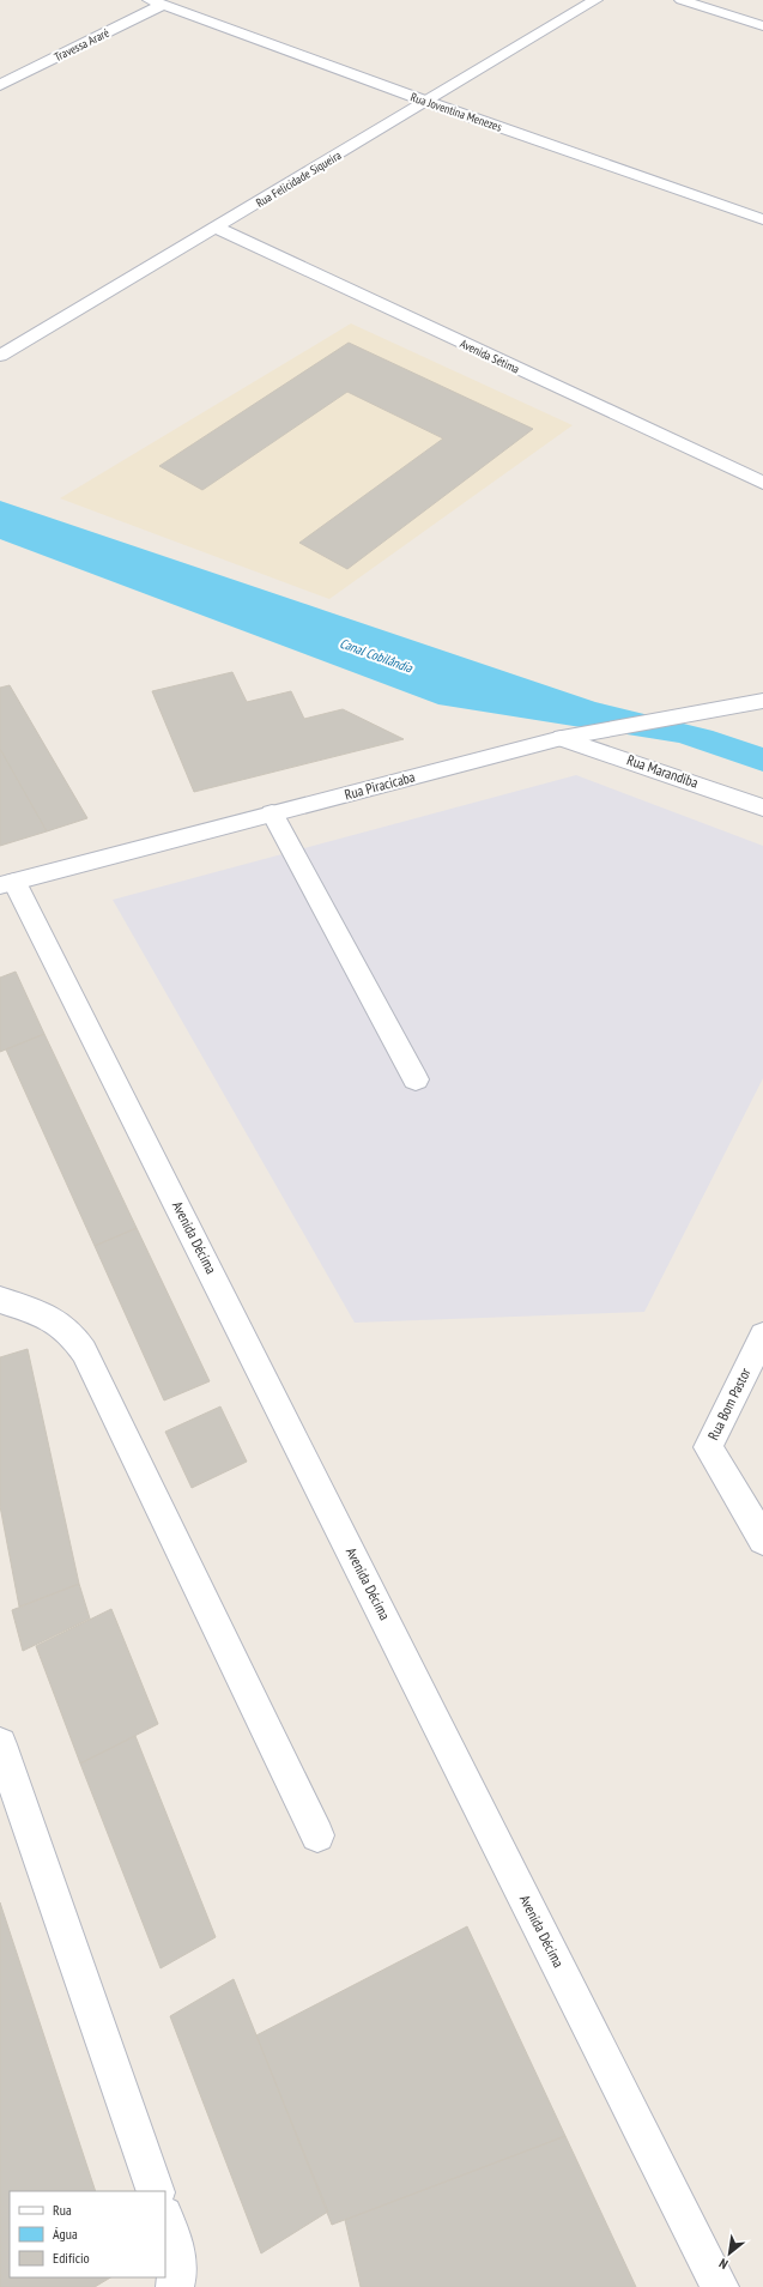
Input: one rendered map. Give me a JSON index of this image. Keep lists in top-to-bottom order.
{
  "streets": {
    "street": [
      "Travessa Araré",
      "Rua Joventina Menezes",
      "Rua Felicidade Siqueira",
      "Avenida Sétima",
      "Rua Marandiba",
      "Rua Piracicaba",
      "Avenida Décima",
      "Rua Bom Pastor"
    ]
  },
  "crossings": [
    ["Travessa Araré", "Rua Joventina Menezes"],
    ["Rua Joventina Menezes", "Rua Felicidade Siqueira"],
    ["Rua Felicidade Siqueira", "Avenida Sétima"],
    ["Rua Marandiba", "Rua Piracicaba"],
    ["Rua Piracicaba", "Avenida Décima"]
  ],
  "water": ["Canal Cobilândia"],
  "legend": ["Rua", "Água", "Edifício"],
  "north": "bottom left"
}
